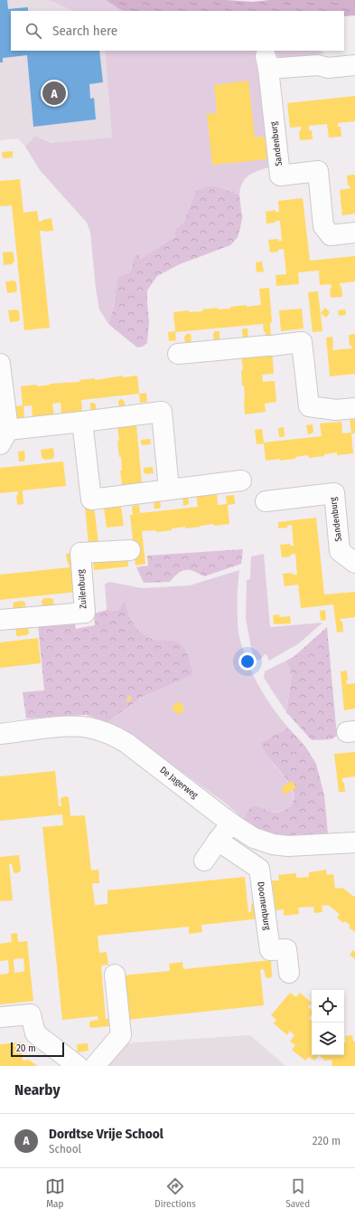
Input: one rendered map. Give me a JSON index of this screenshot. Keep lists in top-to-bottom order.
{
  "streets": {
    "street": [
      "Sandenburg",
      "Zuilenburg",
      "De Jagerweg",
      "Doornenburg"
    ]
  },
  "scale_bar": "20 m",
  "page": {
    "search": "Search here",
    "pins": "A",
    "scale": "20 m",
    "heading": "Nearby",
    "list": [
      {
        "mark": "A",
        "name": "Dordtse Vrije School",
        "note": "School",
        "value": "220 m"
      }
    ],
    "nav": ["Map", "Directions", "Saved"]
  }
}
